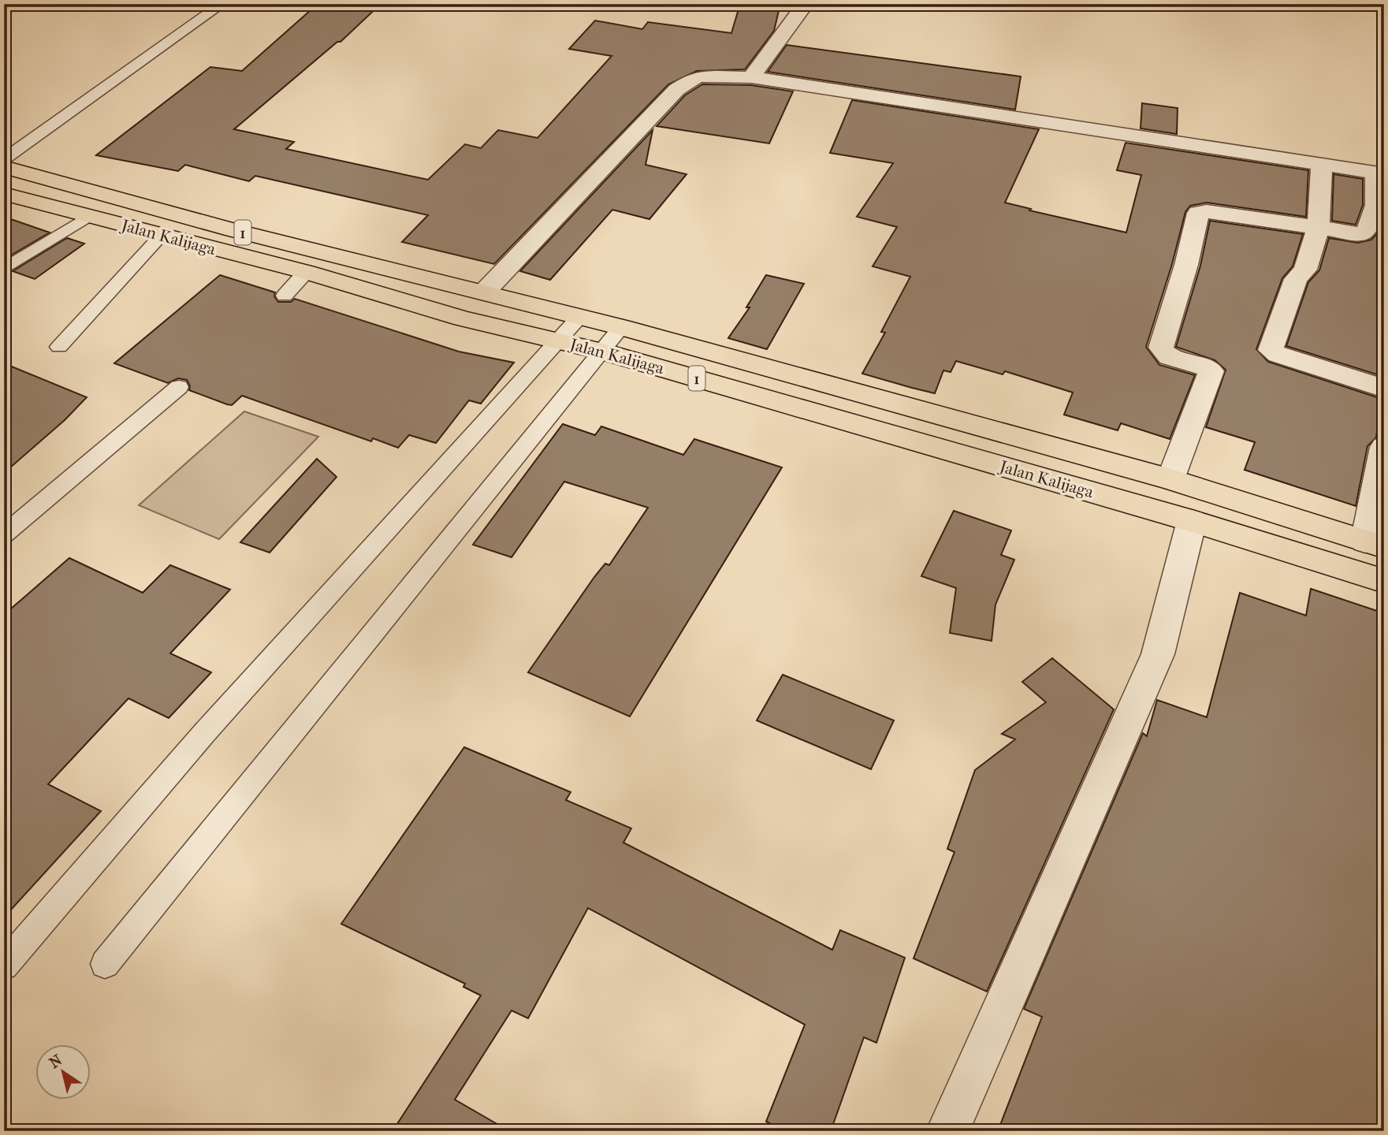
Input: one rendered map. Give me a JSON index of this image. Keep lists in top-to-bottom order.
{
  "streets": {
    "highway": ["1", "Jalan Kalijaga"]
  },
  "north": "top left"
}
